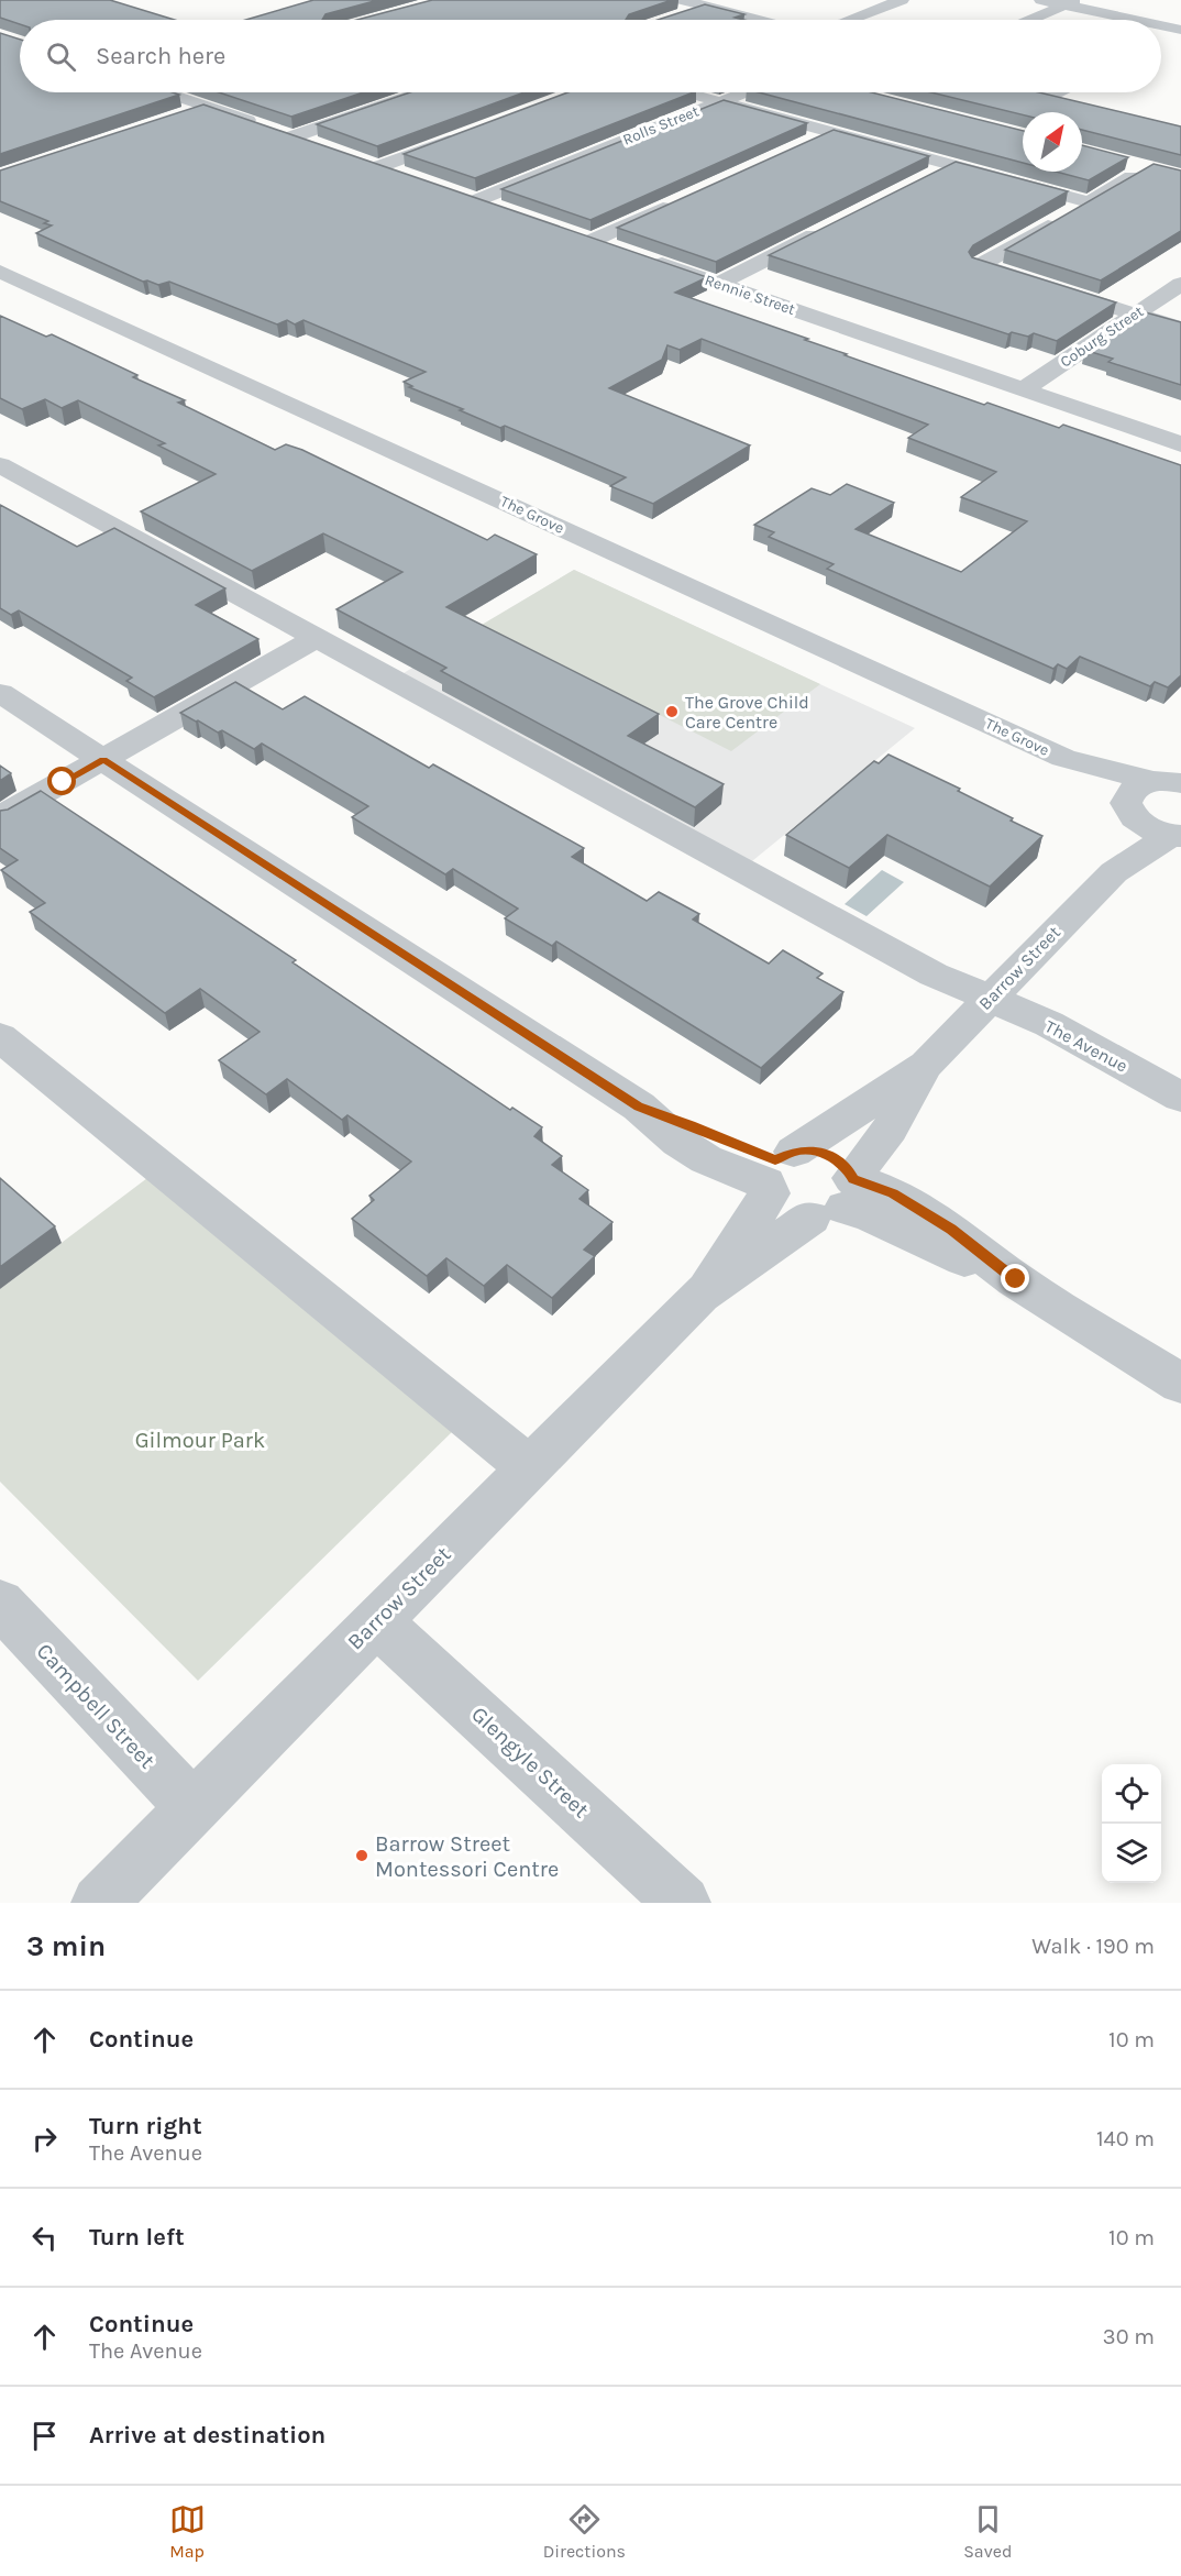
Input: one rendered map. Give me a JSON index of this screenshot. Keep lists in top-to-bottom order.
{
  "streets": {
    "street": [
      "Rolls Street",
      "Rennie Street",
      "Coburg Street",
      "The Grove",
      "Barrow Street",
      "The Avenue",
      "Campbell Street",
      "Glengyle Street"
    ]
  },
  "crossings": [
    ["Rennie Street", "Coburg Street"],
    ["The Grove", "Barrow Street"],
    ["Barrow Street", "The Avenue"],
    ["Barrow Street", "Campbell Street"],
    ["Barrow Street", "Glengyle Street"]
  ],
  "parks": ["Gilmour Park"],
  "places": ["The Grove Child Care Centre", "Barrow Street Montessori Centre"],
  "north": "top right",
  "page": {
    "search": "Search here",
    "heading": ["3 min", "Walk · 190 m"],
    "list": [
      ["Continue", "10 m"],
      ["Turn right", "The Avenue", "140 m"],
      ["Turn left", "10 m"],
      ["Continue", "The Avenue", "30 m"],
      "Arrive at destination"
    ],
    "nav": ["Map", "Directions", "Saved"]
  }
}
